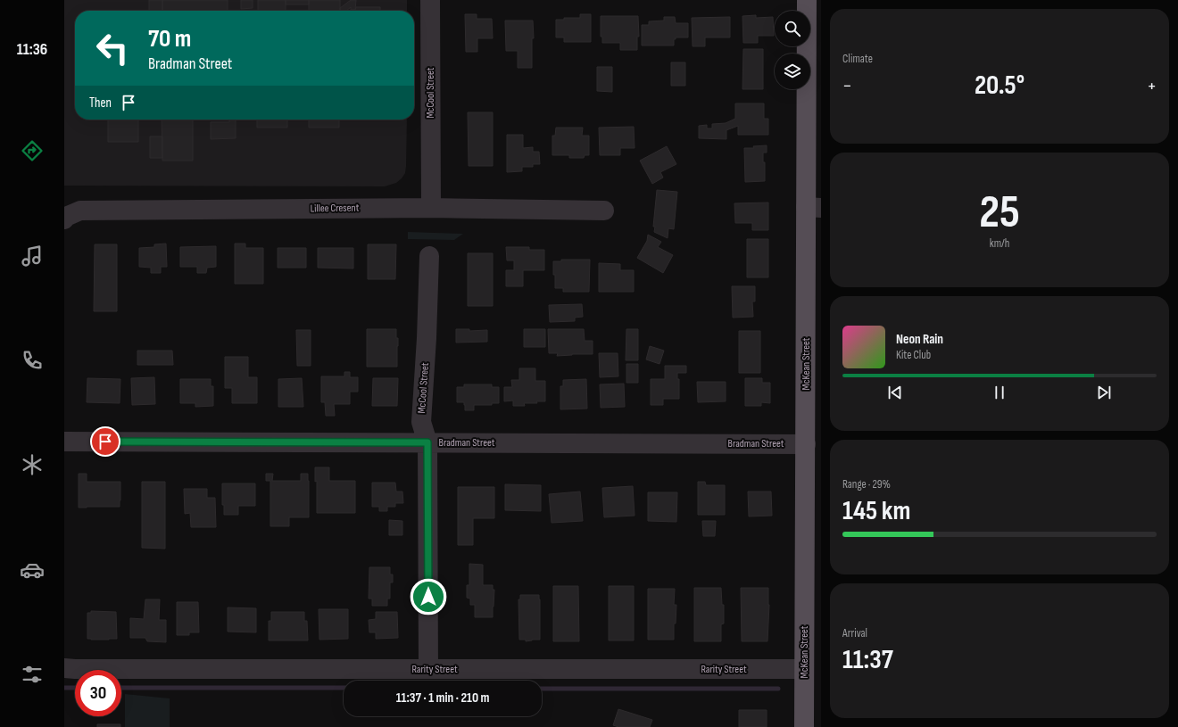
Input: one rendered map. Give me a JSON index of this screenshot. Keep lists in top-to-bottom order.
{
  "streets": {
    "main road": ["McKean Street"],
    "street": [
      "McCool Street",
      "Lillee Cresent",
      "Bradman Street",
      "Rarity Street"
    ]
  },
  "crossings": [
    ["McCool Street", "Lillee Cresent"],
    ["McCool Street", "Bradman Street"],
    ["McCool Street", "Rarity Street"],
    ["McKean Street", "Bradman Street"],
    ["McKean Street", "Rarity Street"]
  ],
  "page": {
    "tabs": "11:36",
    "tile": [
      "Climate",
      ["25", "km/h"],
      ["Range · 29%", "145 km"],
      ["Arrival", "11:37"]
    ],
    "turn": ["70 m", "Bradman Street"],
    "heat": ["−", "20.5°", "+"],
    "then": "Then",
    "song": ["Neon Rain", "Kite Club"],
    "limit": "30",
    "trip": "11:37 · 1 min · 210 m"
  }
}
